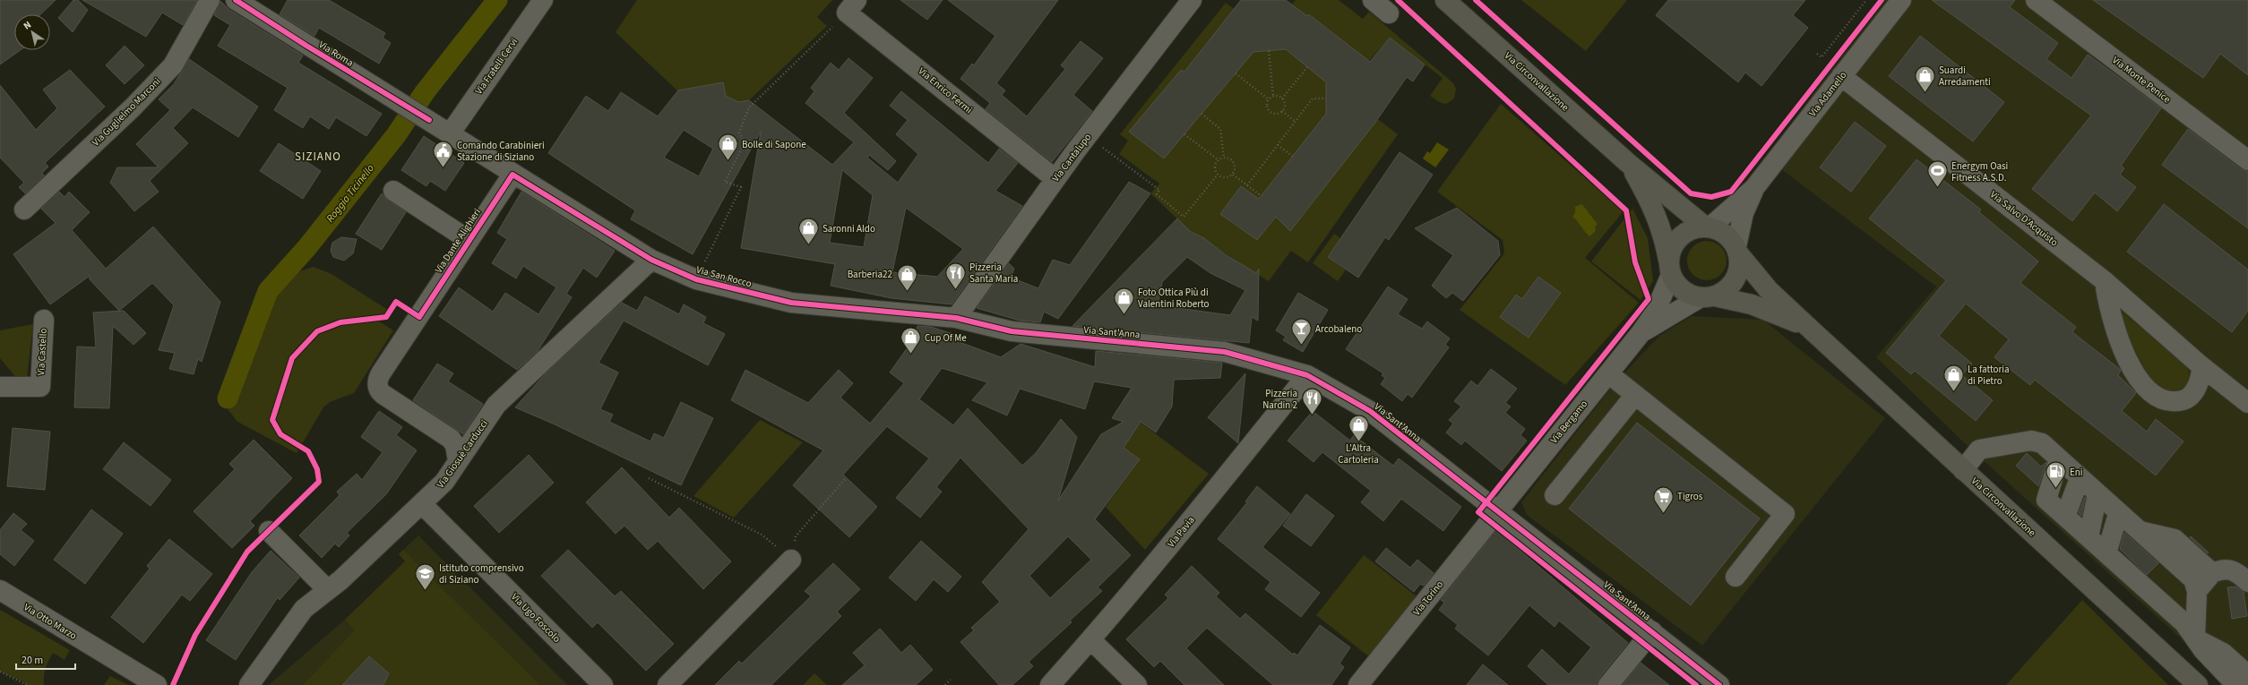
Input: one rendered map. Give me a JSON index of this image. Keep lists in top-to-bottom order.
{
  "streets": {
    "main road": ["Via Circonvallazione"],
    "street": [
      "Via Roma",
      "Via Fratelli Cervi",
      "Via Monte Penice",
      "Via Enrico Fermi",
      "Via Adamello",
      "Via Guglielmo Marconi",
      "Via Cantalupo",
      "Via Salvo D'Acquisto",
      "Via Dante Alighieri",
      "Via San Rocco",
      "Via Sant'Anna",
      "Via Castello",
      "Via Bergamo",
      "Via Giosuè Carducci",
      "Via Pavia",
      "Via Torino",
      "Via Ugo Foscolo",
      "Via Otto Marzo"
    ]
  },
  "crossings": [
    ["Via Roma", "Via Fratelli Cervi"],
    ["Via Roma", "Via San Rocco"],
    ["Via Fratelli Cervi", "Via San Rocco"],
    ["Via Circonvallazione", "Via Bergamo"],
    ["Via Enrico Fermi", "Via Cantalupo"],
    ["Via Adamello", "Via Salvo D'Acquisto"],
    ["Via Cantalupo", "Via San Rocco"],
    ["Via Cantalupo", "Via Sant'Anna"],
    ["Via Dante Alighieri", "Via San Rocco"],
    ["Via Dante Alighieri", "Via Giosuè Carducci"],
    ["Via San Rocco", "Via Sant'Anna"],
    ["Via San Rocco", "Via Giosuè Carducci"],
    ["Via Sant'Anna", "Via Bergamo"],
    ["Via Sant'Anna", "Via Pavia"],
    ["Via Sant'Anna", "Via Torino"],
    ["Via Bergamo", "Via Torino"],
    ["Via Giosuè Carducci", "Via Ugo Foscolo"]
  ],
  "districts": ["SIZIANO"],
  "water": ["Roggia Ticinello"],
  "places": {
    "shop": [
      "Suardi Arredamenti",
      "Bolle di Sapone",
      "Saronni Aldo",
      "Barberia22",
      "Foto Ottica Più di Valentini Roberto",
      "Cup Of Me",
      "La fattoria di Pietro",
      "L'Altra Cartoleria"
    ],
    "public building": ["Comando Carabinieri Stazione di Siziano"],
    "sports": ["Energym Oasi Fitness A.S.D."],
    "restaurant": ["Pizzeria Santa Maria", "Pizzeria Nardin 2"],
    "bar": ["Arcobaleno"],
    "fuel station": ["Eni"],
    "supermarket": ["Tigros"],
    "school or university": ["Istituto comprensivo di Siziano"]
  },
  "scale_bar": "20 m",
  "north": "top left"
}
